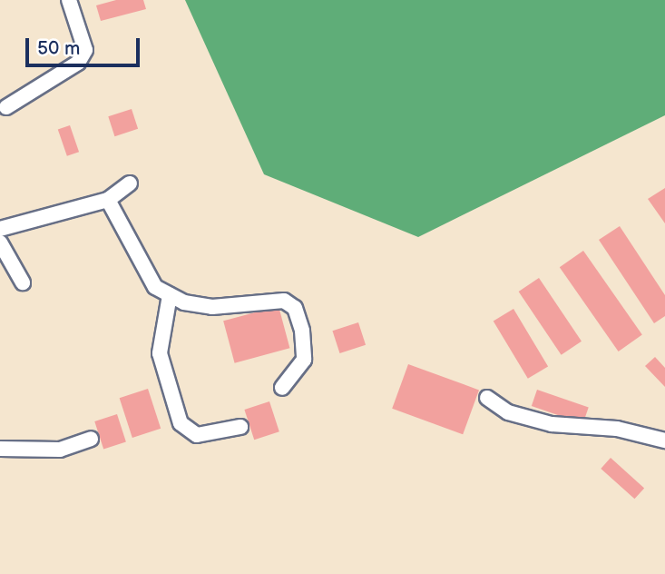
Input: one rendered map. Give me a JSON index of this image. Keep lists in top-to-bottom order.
{
  "scale_bar": "50 m"
}
